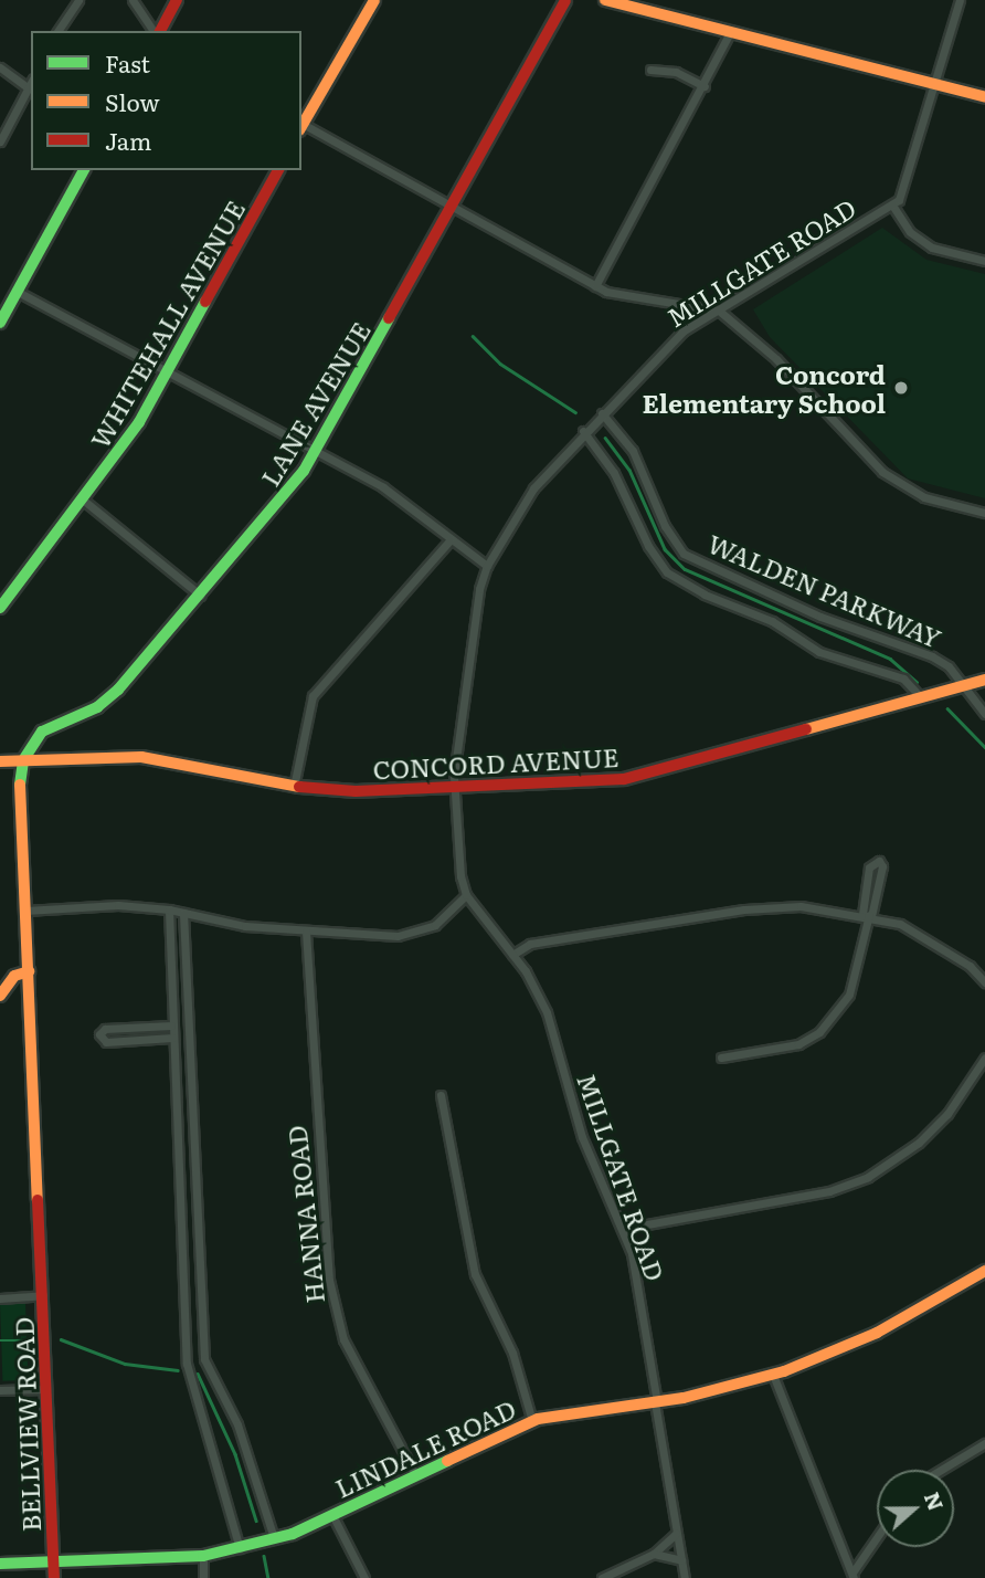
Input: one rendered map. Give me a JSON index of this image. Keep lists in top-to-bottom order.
{
  "streets": {
    "street": [
      "MILLGATE ROAD",
      "WHITEHALL AVENUE",
      "LANE AVENUE",
      "WALDEN PARKWAY",
      "CONCORD AVENUE",
      "HANNA ROAD",
      "BELLVIEW ROAD",
      "LINDALE ROAD"
    ]
  },
  "crossings": [
    ["MILLGATE ROAD", "WALDEN PARKWAY"],
    ["MILLGATE ROAD", "CONCORD AVENUE"],
    ["MILLGATE ROAD", "LINDALE ROAD"],
    ["LANE AVENUE", "CONCORD AVENUE"],
    ["LANE AVENUE", "BELLVIEW ROAD"],
    ["WALDEN PARKWAY", "CONCORD AVENUE"],
    ["CONCORD AVENUE", "BELLVIEW ROAD"],
    ["HANNA ROAD", "LINDALE ROAD"],
    ["BELLVIEW ROAD", "LINDALE ROAD"]
  ],
  "places": ["Concord Elementary School"],
  "legend": ["Fast", "Slow", "Jam"],
  "north": "right"
}
